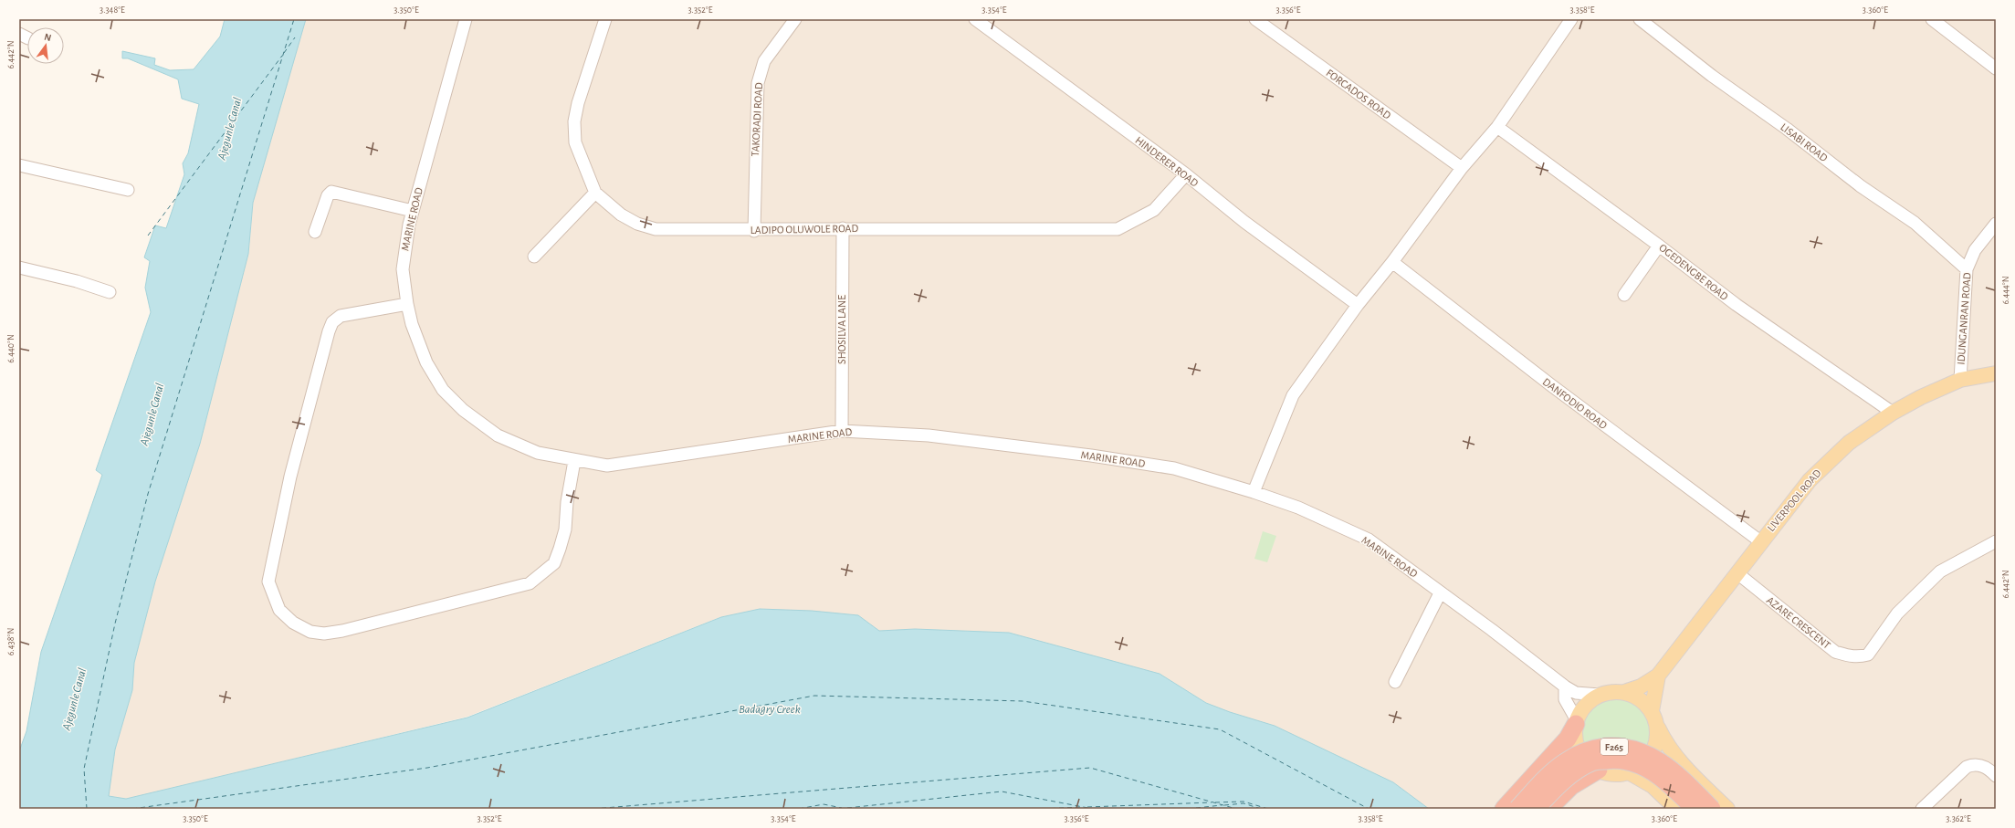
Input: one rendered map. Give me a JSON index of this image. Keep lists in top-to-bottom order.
{
  "streets": {
    "highway": ["F265"],
    "main road": ["LIVERPOOL ROAD"],
    "street": [
      "FORCADOS ROAD",
      "TAKORADI ROAD",
      "LISABI ROAD",
      "HINDERER ROAD",
      "MARINE ROAD",
      "LADIPO OLUWOLE ROAD",
      "OGEDENGBE ROAD",
      "IDUNGANRAN ROAD",
      "SHOSILVA LANE",
      "DANFODIO ROAD",
      "AZARE CRESCENT"
    ]
  },
  "crossings": [
    ["TAKORADI ROAD", "LADIPO OLUWOLE ROAD"],
    ["LISABI ROAD", "IDUNGANRAN ROAD"],
    ["HINDERER ROAD", "LADIPO OLUWOLE ROAD"],
    ["MARINE ROAD", "SHOSILVA LANE"],
    ["MARINE ROAD", "LIVERPOOL ROAD"],
    ["LADIPO OLUWOLE ROAD", "SHOSILVA LANE"],
    ["OGEDENGBE ROAD", "LIVERPOOL ROAD"],
    ["IDUNGANRAN ROAD", "LIVERPOOL ROAD"],
    ["DANFODIO ROAD", "LIVERPOOL ROAD"],
    ["LIVERPOOL ROAD", "AZARE CRESCENT"]
  ],
  "water": ["Ajegunle Canal", "Badagry Creek"],
  "north": "top",
  "coordinates": [
    "3.348°E",
    "3.350°E",
    "3.352°E",
    "3.354°E",
    "3.356°E",
    "3.358°E",
    "3.360°E",
    "6.442°N",
    "6.444°N",
    "6.440°N",
    "6.438°N",
    "3.362°E"
  ]
}
